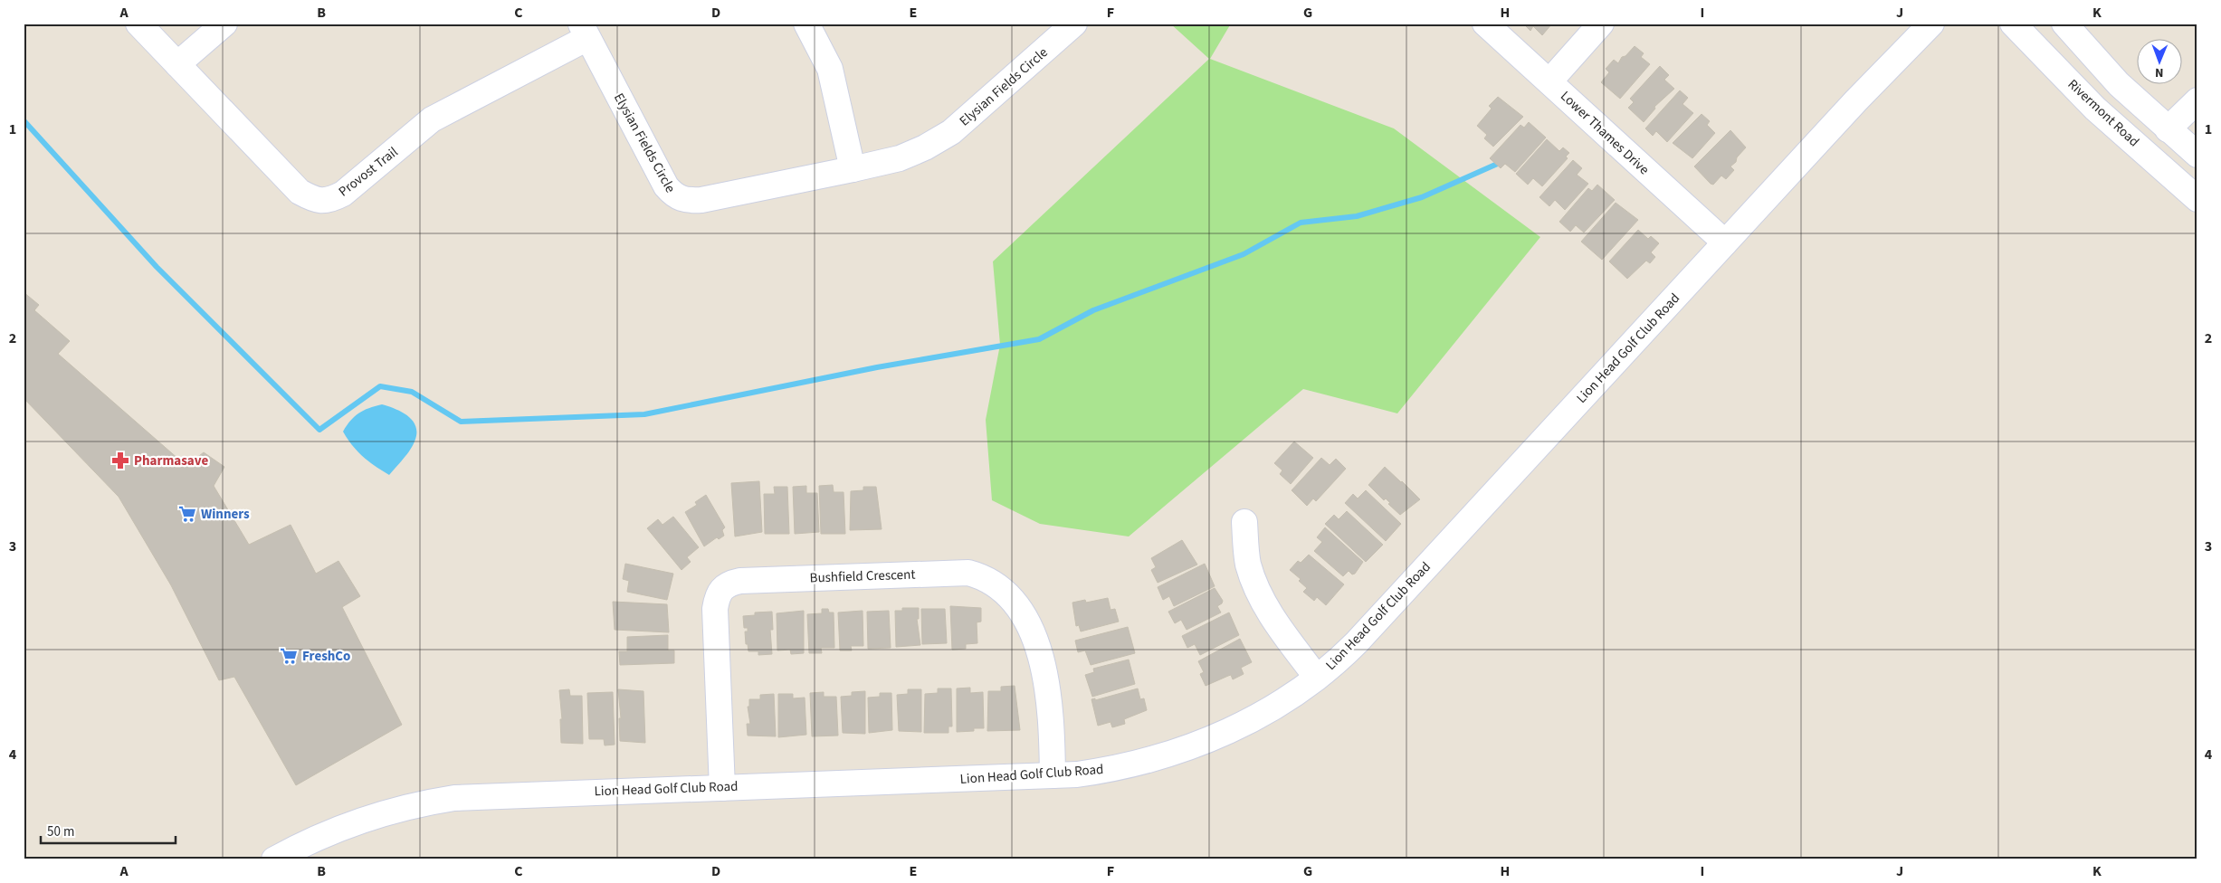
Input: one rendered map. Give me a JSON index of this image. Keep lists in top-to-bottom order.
{
  "streets": {
    "street": [
      "Elysian Fields Circle",
      "Rivermont Road",
      "Lower Thames Drive",
      "Provost Trail",
      "Lion Head Golf Club Road",
      "Bushfield Crescent"
    ]
  },
  "crossings": [
    ["Elysian Fields Circle", "Provost Trail"],
    ["Lower Thames Drive", "Lion Head Golf Club Road"],
    ["Lion Head Golf Club Road", "Bushfield Crescent"]
  ],
  "places": {
    "pharmacy": ["Pharmasave"],
    "supermarket": ["Winners", "FreshCo"]
  },
  "scale_bar": "50 m",
  "north": "bottom",
  "grid": {
    "columns": [
      "A",
      "B",
      "C",
      "D",
      "E",
      "F",
      "G",
      "H",
      "I",
      "J",
      "K"
    ],
    "rows": [
      "1",
      "2",
      "3",
      "4"
    ]
  }
}
